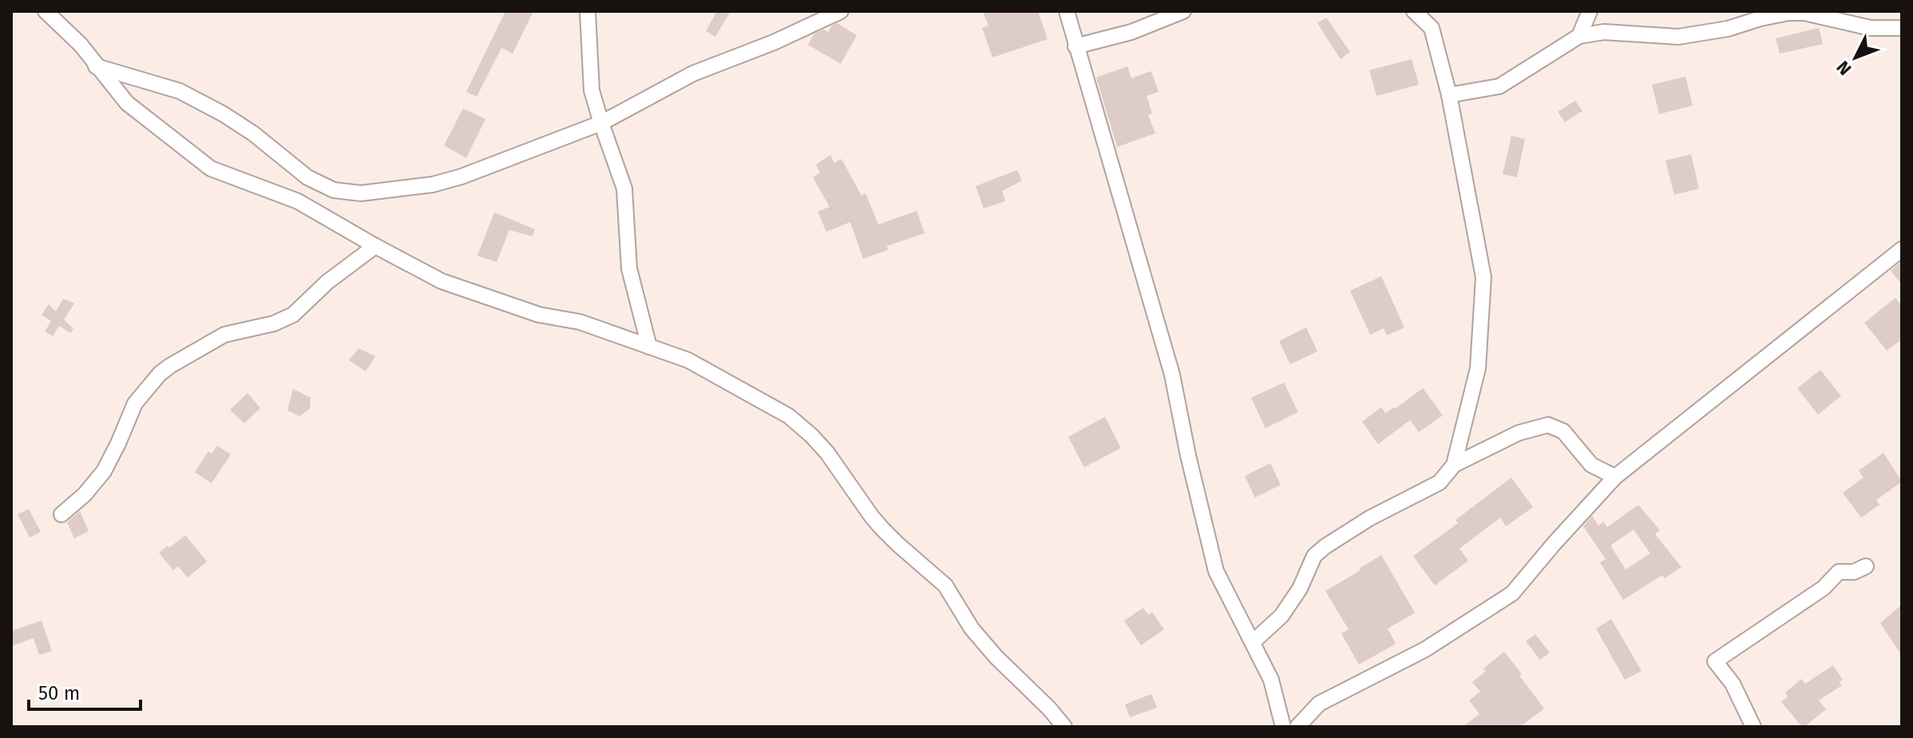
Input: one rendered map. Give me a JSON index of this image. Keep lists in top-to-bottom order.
{
  "scale_bar": "50 m",
  "north": "bottom left"
}
